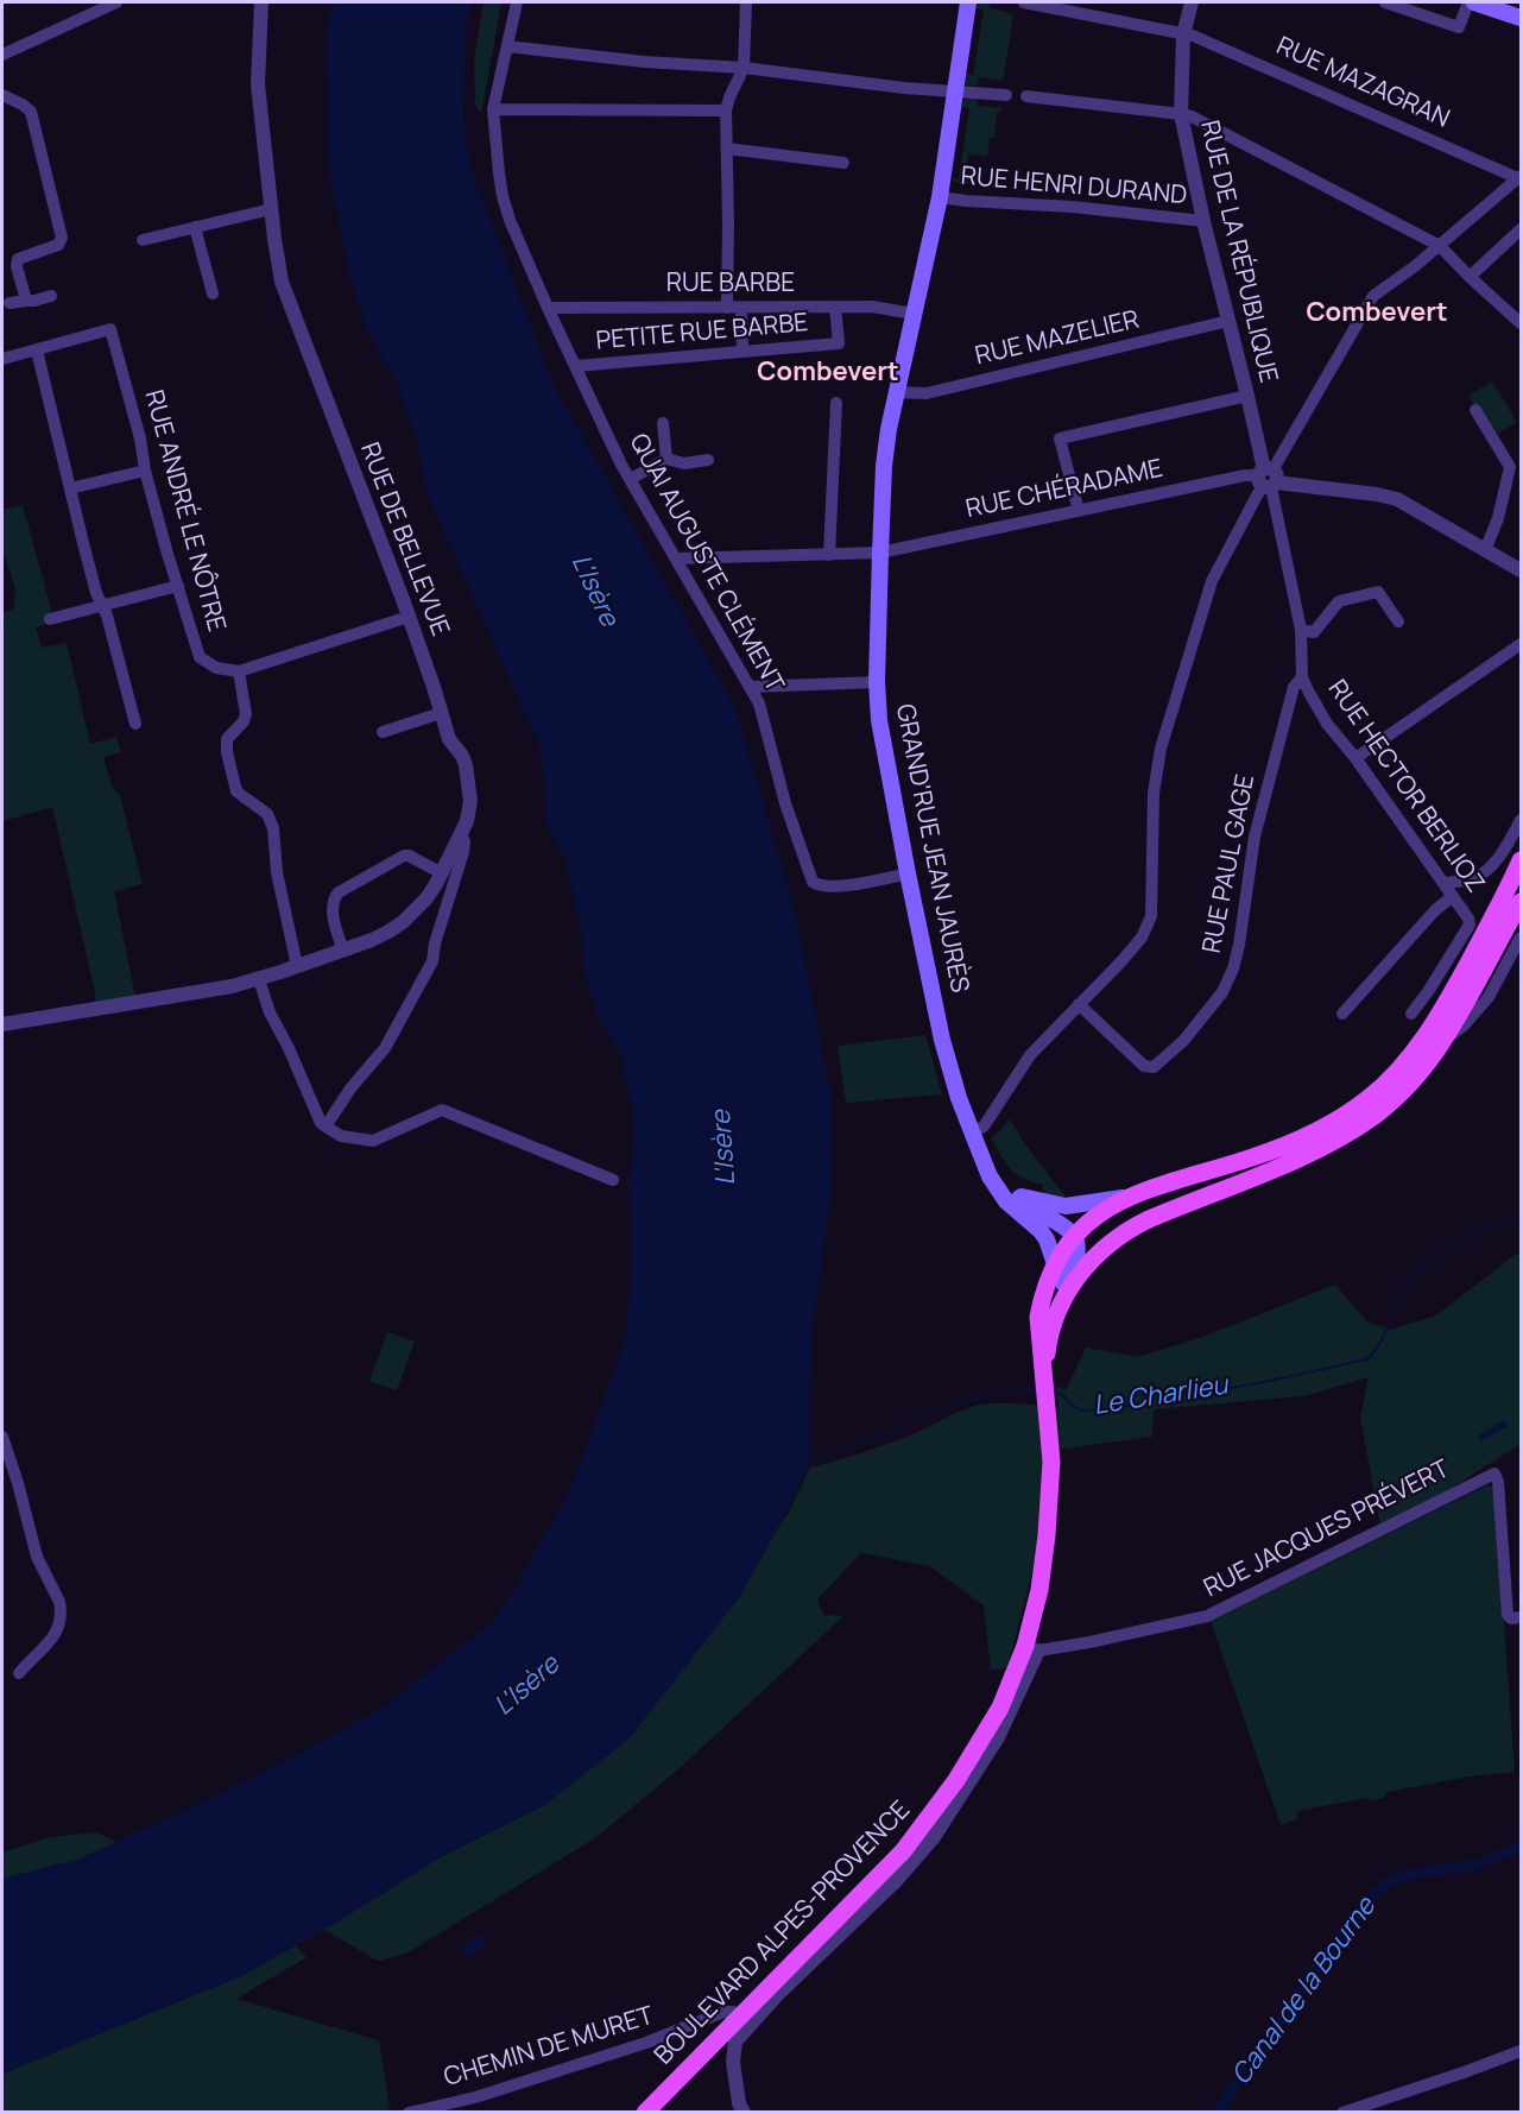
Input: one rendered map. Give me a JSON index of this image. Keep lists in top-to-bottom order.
{
  "streets": {
    "main road": ["GRAND'RUE JEAN JAURÈS", "BOULEVARD ALPES-PROVENCE"],
    "street": [
      "RUE MAZAGRAN",
      "RUE HENRI DURAND",
      "RUE DE LA RÉPUBLIQUE",
      "RUE BARBE",
      "PETITE RUE BARBE",
      "RUE MAZELIER",
      "RUE CHÉRADAME",
      "RUE ANDRÉ LE NÔTRE",
      "RUE DE BELLEVUE",
      "QUAI AUGUSTE CLÉMENT",
      "RUE HECTOR BERLIOZ",
      "RUE PAUL GAGE",
      "RUE JACQUES PRÉVERT",
      "CHEMIN DE MURET"
    ]
  },
  "crossings": [
    ["RUE MAZAGRAN", "RUE DE LA RÉPUBLIQUE"],
    ["RUE HENRI DURAND", "RUE DE LA RÉPUBLIQUE"],
    ["RUE HENRI DURAND", "GRAND'RUE JEAN JAURÈS"],
    ["RUE DE LA RÉPUBLIQUE", "RUE MAZELIER"],
    ["RUE DE LA RÉPUBLIQUE", "RUE CHÉRADAME"],
    ["RUE DE LA RÉPUBLIQUE", "RUE HECTOR BERLIOZ"],
    ["RUE BARBE", "PETITE RUE BARBE"],
    ["RUE BARBE", "QUAI AUGUSTE CLÉMENT"],
    ["RUE BARBE", "GRAND'RUE JEAN JAURÈS"],
    ["PETITE RUE BARBE", "QUAI AUGUSTE CLÉMENT"],
    ["RUE MAZELIER", "GRAND'RUE JEAN JAURÈS"],
    ["RUE CHÉRADAME", "QUAI AUGUSTE CLÉMENT"],
    ["RUE CHÉRADAME", "RUE HECTOR BERLIOZ"],
    ["RUE CHÉRADAME", "GRAND'RUE JEAN JAURÈS"],
    ["QUAI AUGUSTE CLÉMENT", "GRAND'RUE JEAN JAURÈS"],
    ["RUE HECTOR BERLIOZ", "RUE PAUL GAGE"],
    ["RUE JACQUES PRÉVERT", "BOULEVARD ALPES-PROVENCE"],
    ["BOULEVARD ALPES-PROVENCE", "CHEMIN DE MURET"]
  ],
  "districts": ["Combevert", "Combevert"],
  "water": ["L'Isère", "Le Charlieu", "Canal de la Bourne"]
}
